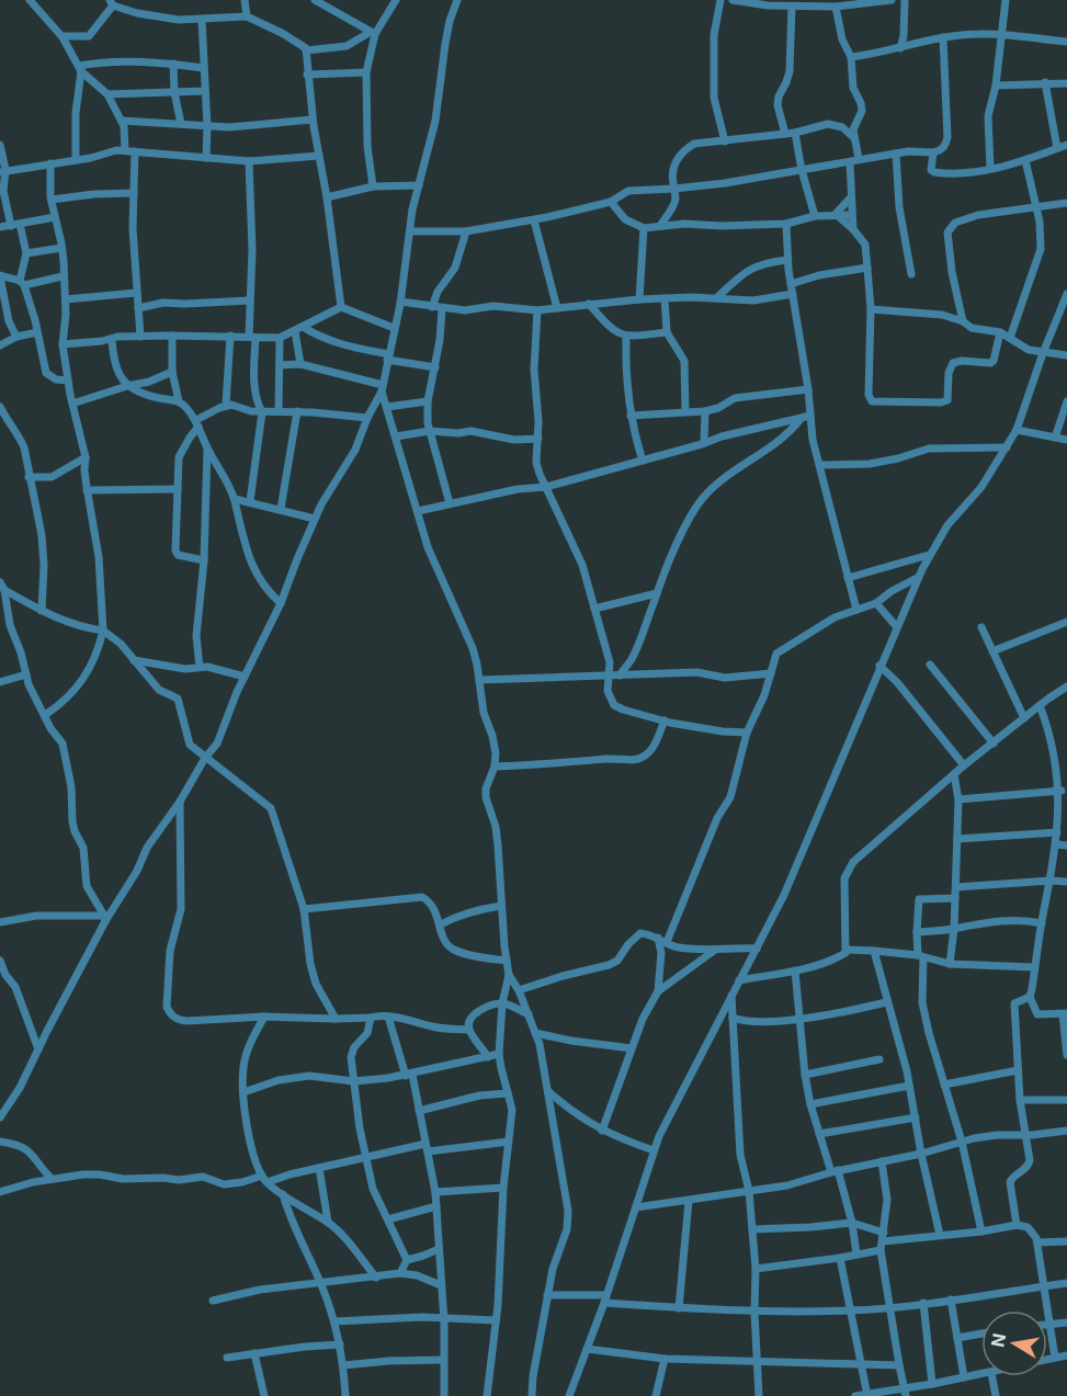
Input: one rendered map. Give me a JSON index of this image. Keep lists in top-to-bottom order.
{
  "north": "left"
}
